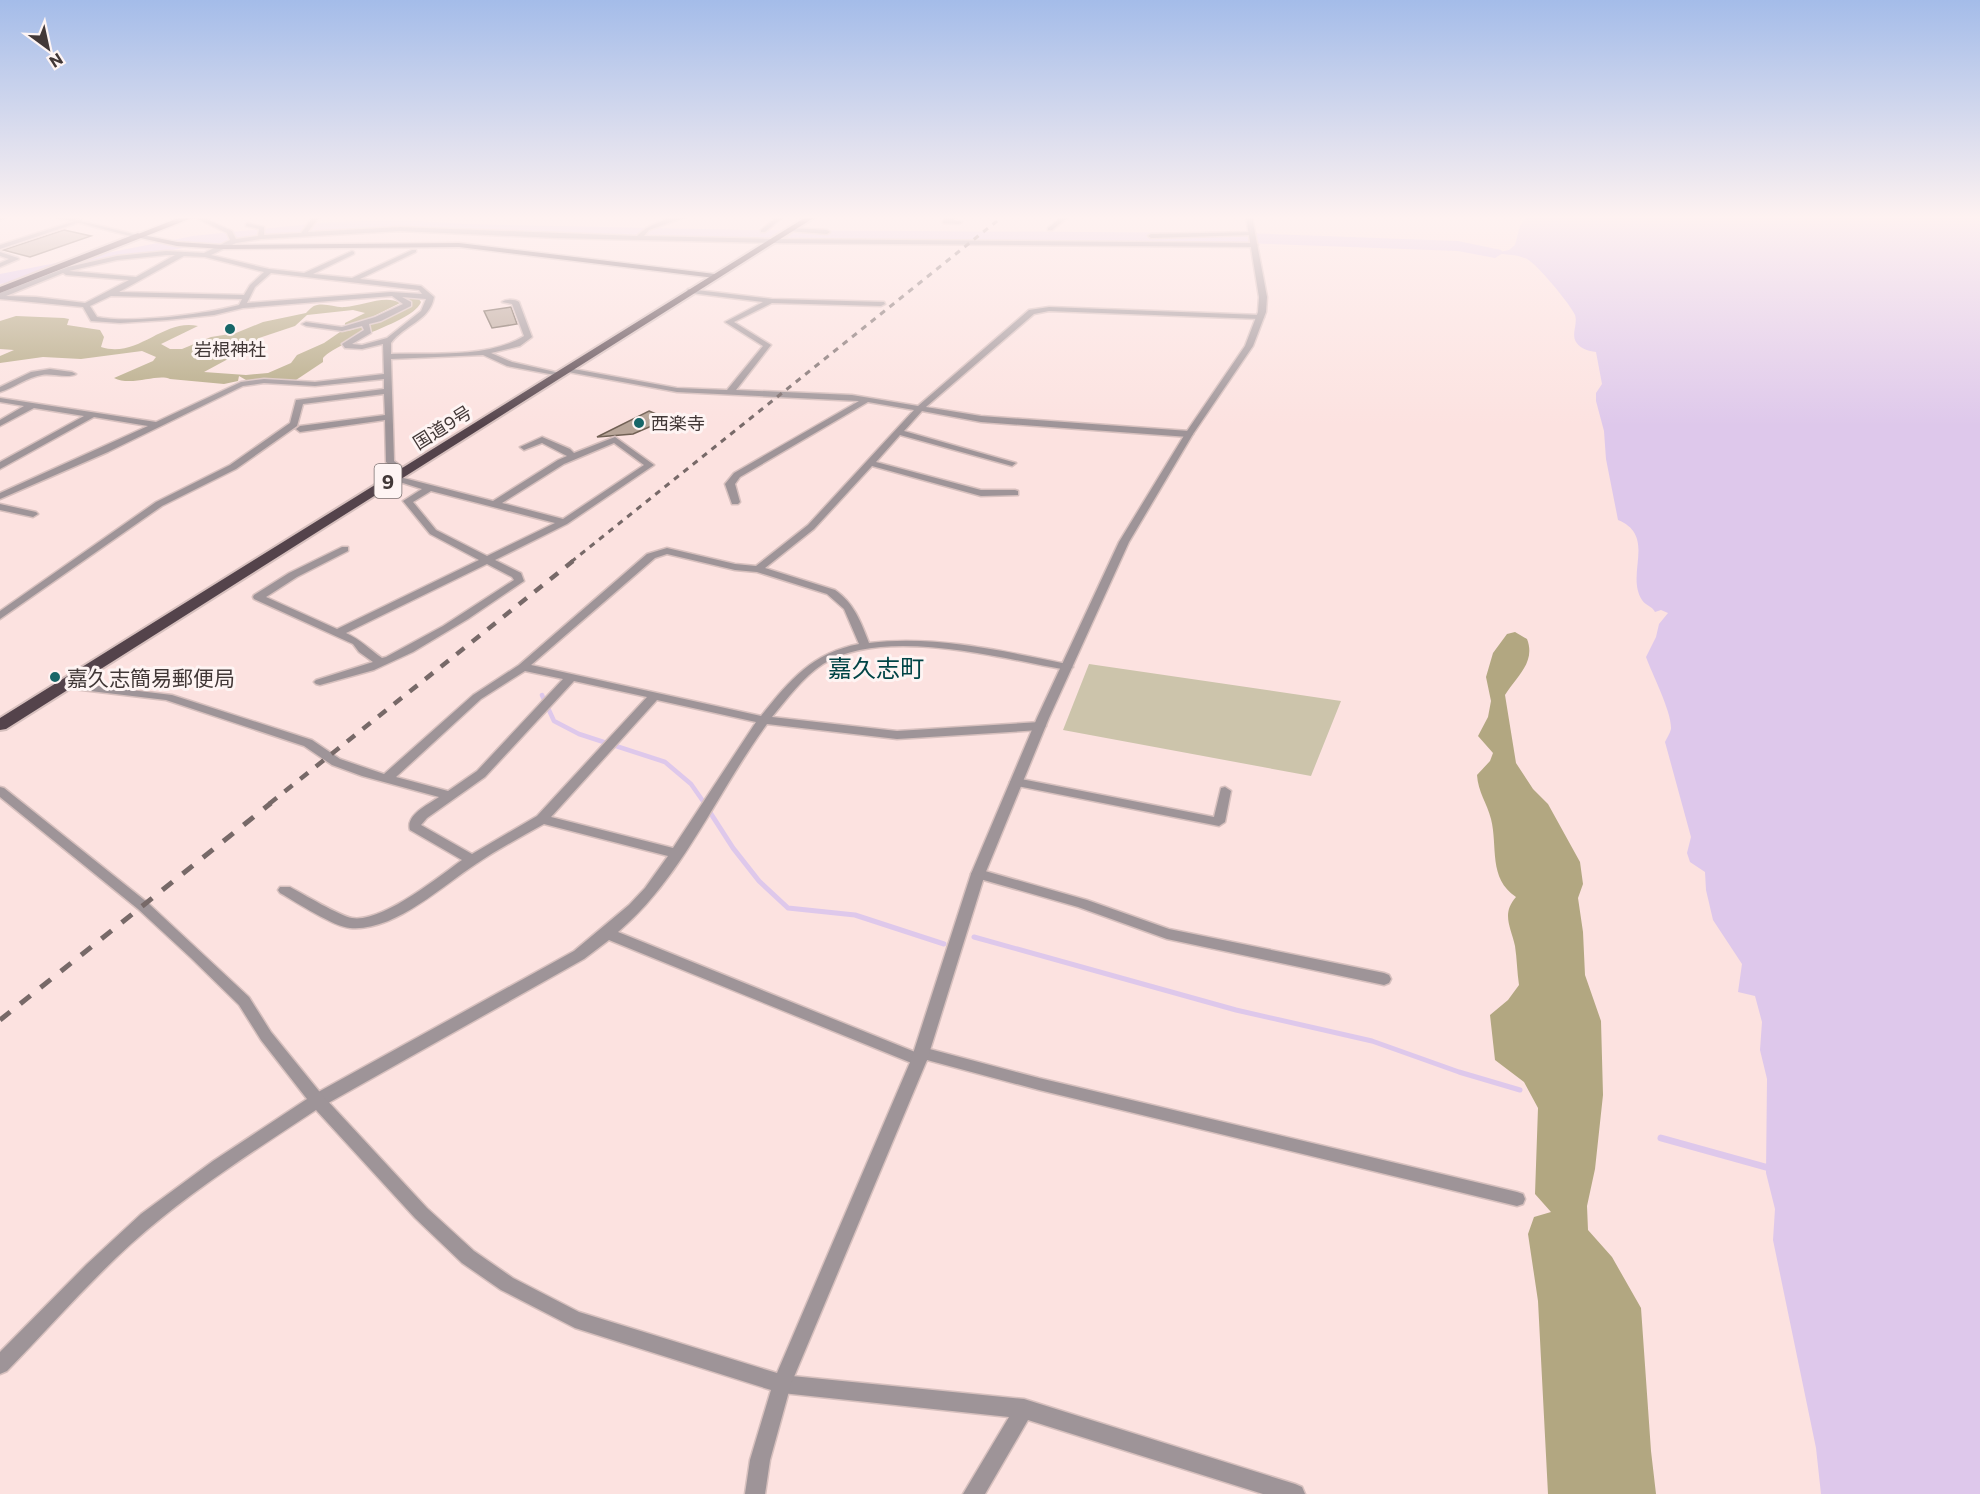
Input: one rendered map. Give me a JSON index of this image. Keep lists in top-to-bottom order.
{
  "streets": {
    "highway": ["国道9号", "9"]
  },
  "districts": ["嘉久志町"],
  "places": ["岩根神社", "西楽寺", "嘉久志簡易郵便局"],
  "north": "bottom right"
}
